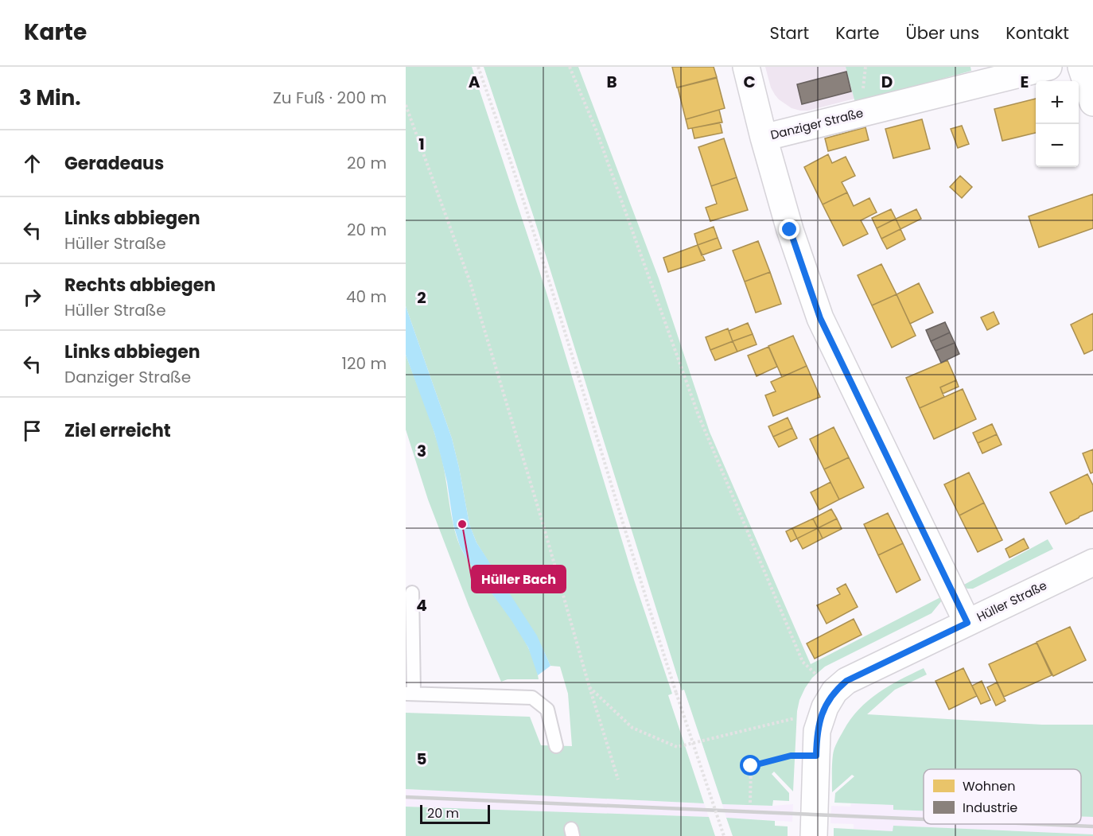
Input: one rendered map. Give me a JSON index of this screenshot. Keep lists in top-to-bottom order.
{
  "streets": {
    "street": ["Danziger Straße", "Hüller Straße"]
  },
  "crossings": [
    ["Danziger Straße", "Hüller Straße"]
  ],
  "places": ["Hüller Bach"],
  "legend": ["Wohnen", "Industrie"],
  "scale_bar": "20 m",
  "page": {
    "header": "Karte",
    "nav": [
      "Start",
      "Karte",
      "Über uns",
      "Kontakt"
    ],
    "heading": ["3 Min.", "Zu Fuß · 200 m"],
    "map_buttons": ["+", "−"],
    "list": [
      ["Geradeaus", "20 m"],
      ["Links abbiegen", "Hüller Straße", "20 m"],
      ["Rechts abbiegen", "Hüller Straße", "40 m"],
      ["Links abbiegen", "Danziger Straße", "120 m"],
      "Ziel erreicht"
    ],
    "scale": "20 m"
  },
  "grid": {
    "columns": [
      "A",
      "B",
      "C",
      "D",
      "E"
    ],
    "rows": [
      "1",
      "2",
      "3",
      "4",
      "5"
    ]
  }
}
